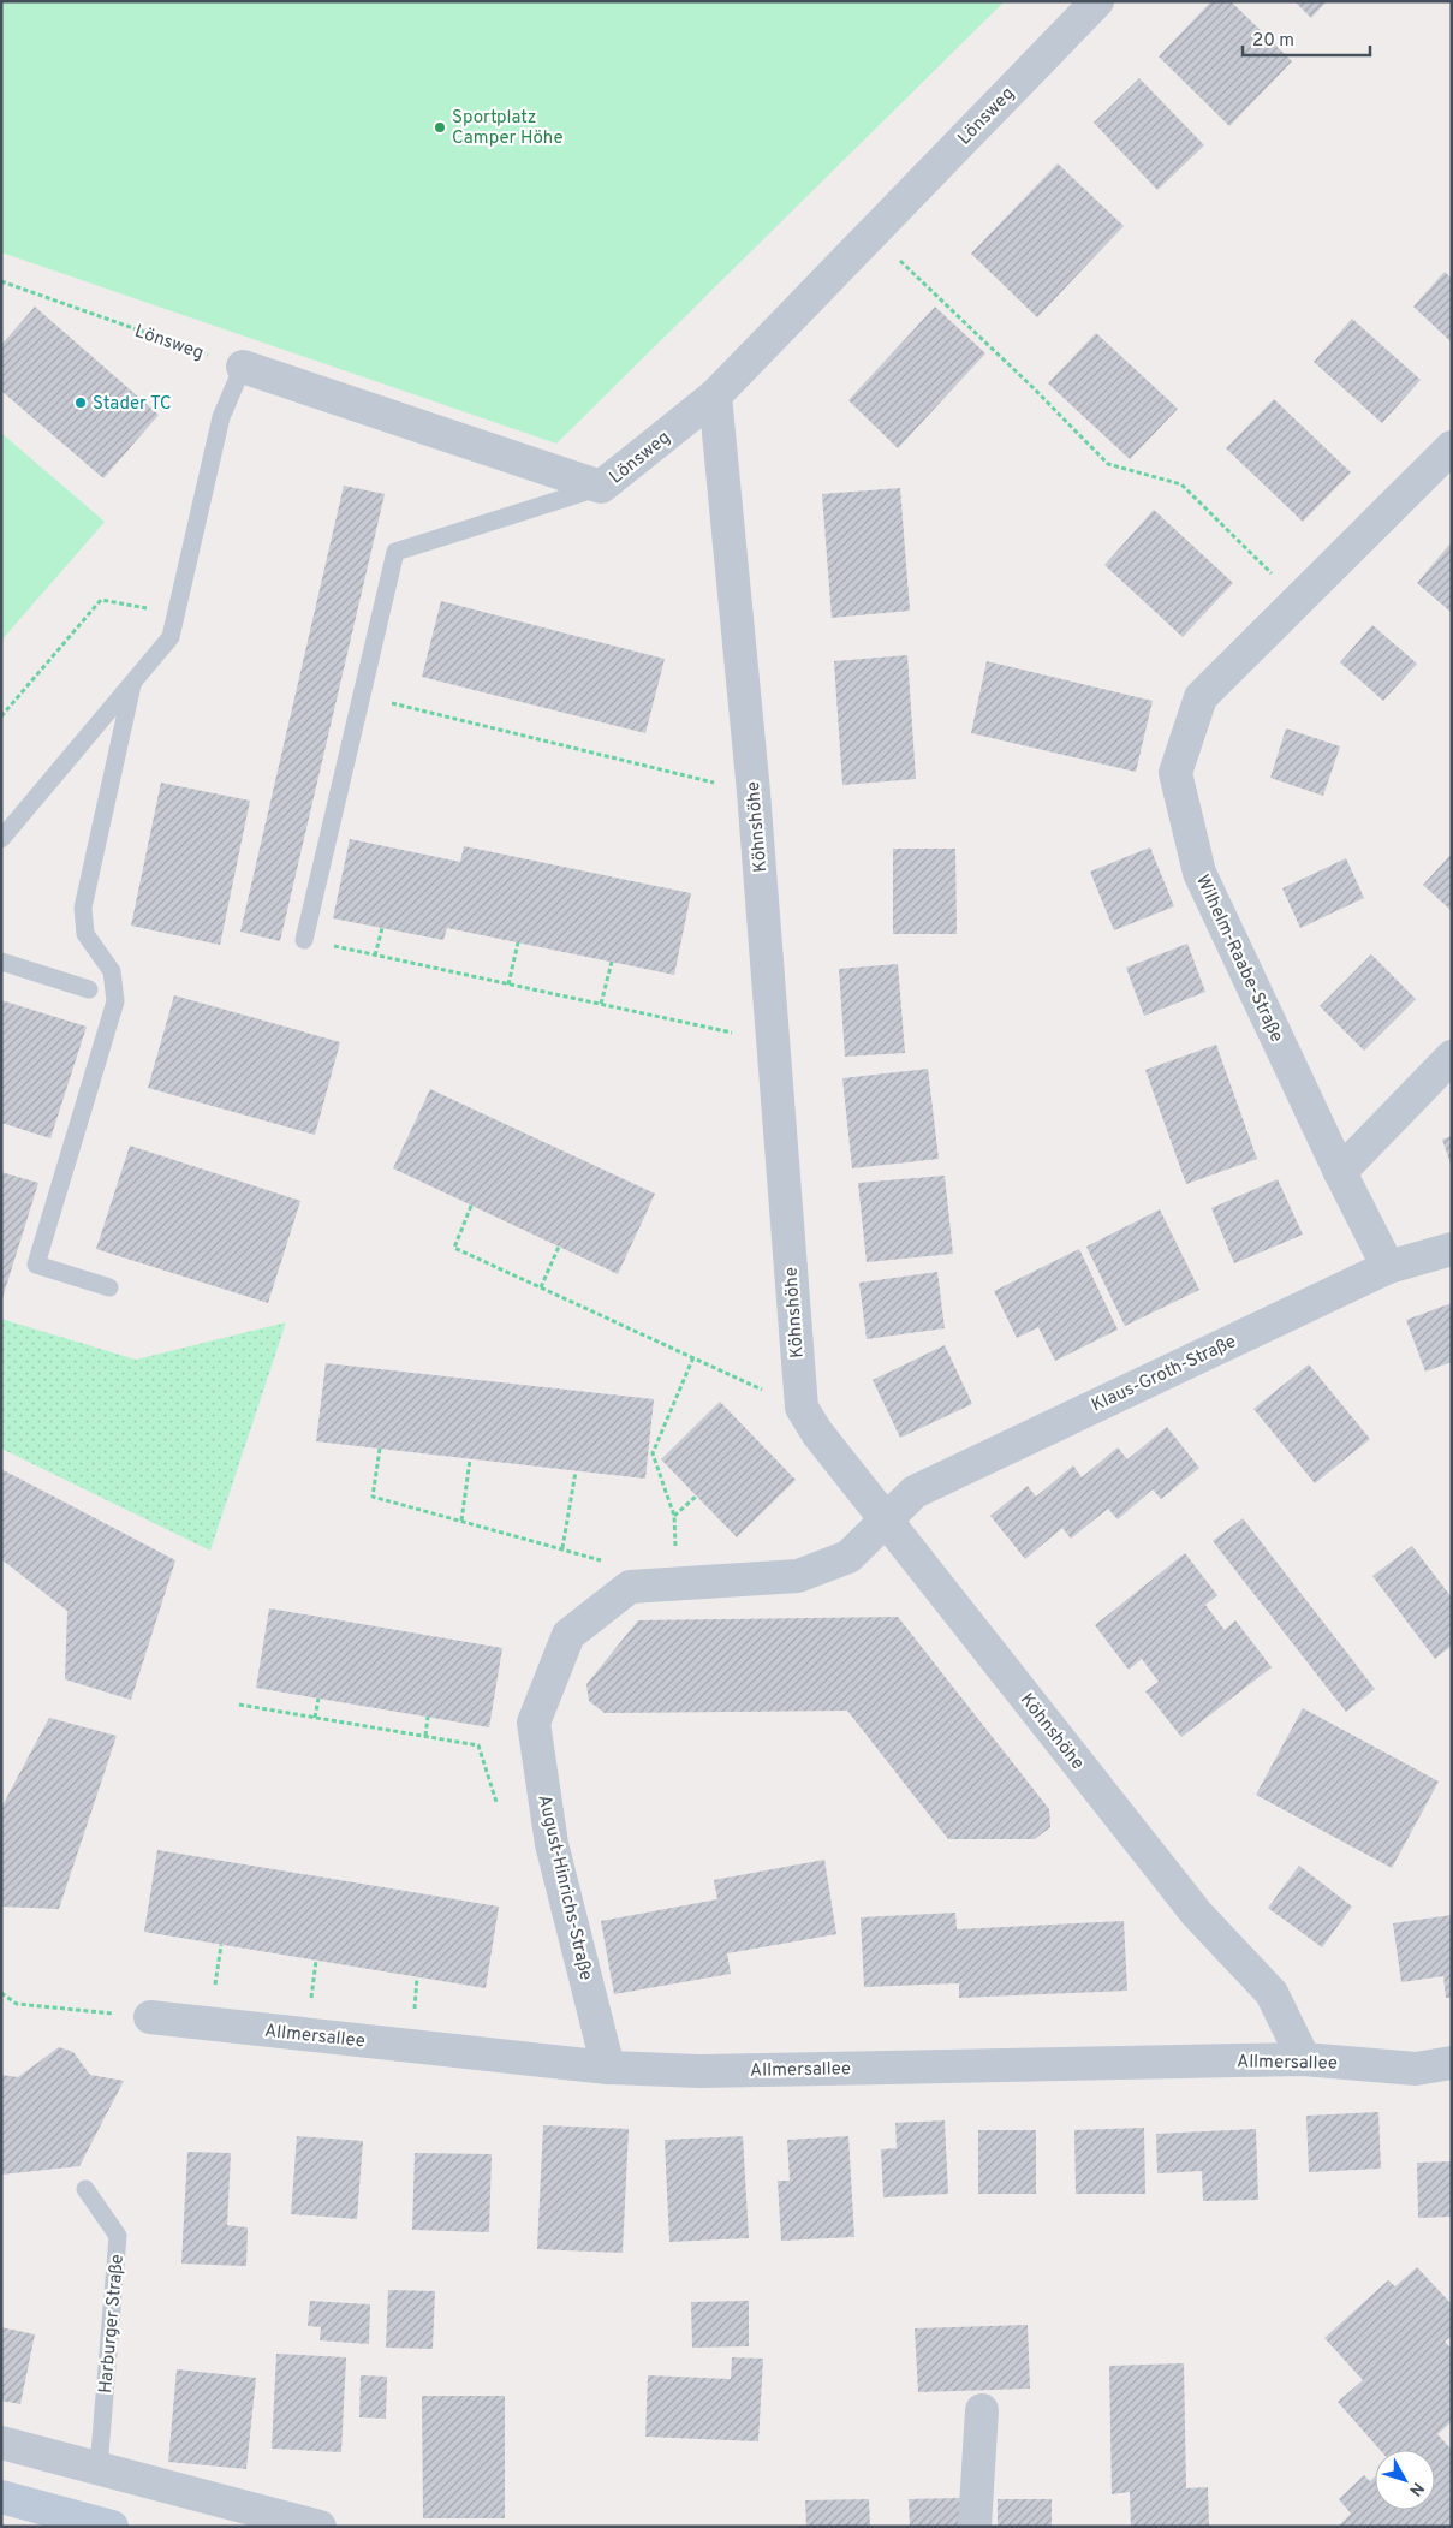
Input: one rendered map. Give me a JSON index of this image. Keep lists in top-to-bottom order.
{
  "streets": {
    "street": [
      "Lönsweg",
      "Köhnshöhe",
      "Wilhelm-Raabe-Straße",
      "Klaus-Groth-Straße",
      "August-Hinrichs-Straße",
      "Allmersallee"
    ],
    "lane": ["Harburger Straße"]
  },
  "crossings": [
    ["Lönsweg", "Köhnshöhe"],
    ["Köhnshöhe", "Klaus-Groth-Straße"],
    ["Köhnshöhe", "Allmersallee"],
    ["Wilhelm-Raabe-Straße", "Klaus-Groth-Straße"],
    ["August-Hinrichs-Straße", "Allmersallee"]
  ],
  "places": ["Sportplatz Camper Höhe", "Stader TC"],
  "scale_bar": "20 m",
  "north": "bottom right"
}
